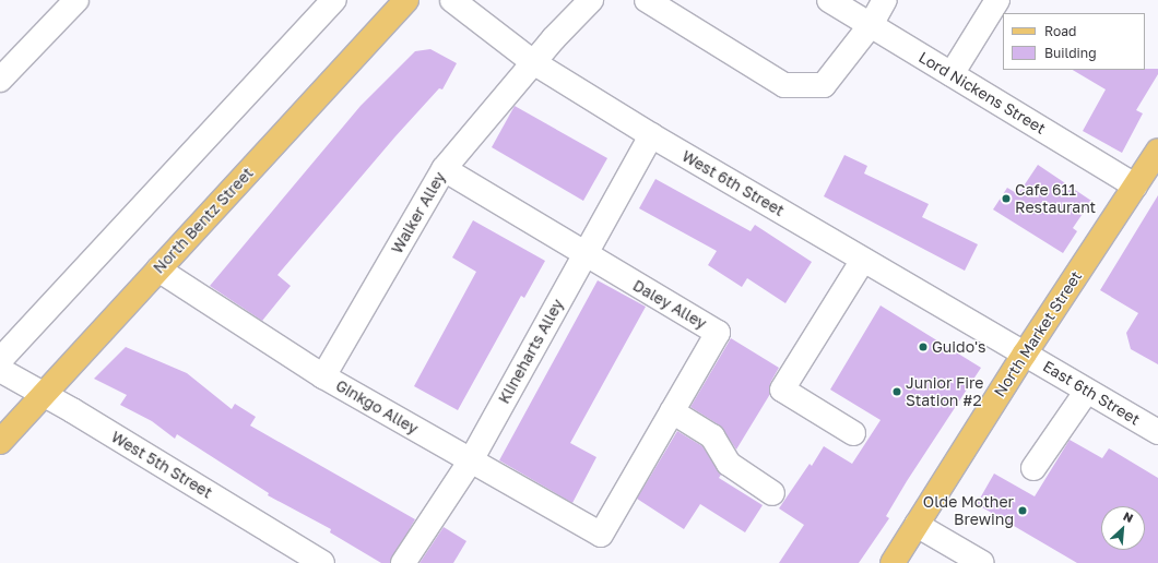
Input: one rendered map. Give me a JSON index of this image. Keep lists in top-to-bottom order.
{
  "streets": {
    "main road": ["North Bentz Street", "North Market Street"],
    "street": [
      "Lord Nickens Street",
      "West 6th Street",
      "Walker Alley",
      "Daley Alley",
      "Klineharts Alley",
      "East 6th Street",
      "Ginkgo Alley",
      "West 5th Street"
    ]
  },
  "crossings": [
    ["Lord Nickens Street", "North Market Street"],
    ["West 6th Street", "Walker Alley"],
    ["West 6th Street", "North Market Street"],
    ["West 6th Street", "Klineharts Alley"],
    ["West 6th Street", "East 6th Street"],
    ["Walker Alley", "Daley Alley"],
    ["Walker Alley", "Ginkgo Alley"],
    ["North Bentz Street", "Ginkgo Alley"],
    ["North Bentz Street", "West 5th Street"],
    ["Daley Alley", "Klineharts Alley"],
    ["Daley Alley", "Ginkgo Alley"],
    ["North Market Street", "East 6th Street"],
    ["Klineharts Alley", "Ginkgo Alley"]
  ],
  "places": [
    "Cafe 611 Restaurant",
    "Guido's",
    "Junior Fire Station #2",
    "Olde Mother Brewing"
  ],
  "legend": ["Road", "Building"],
  "north": "top right"
}
